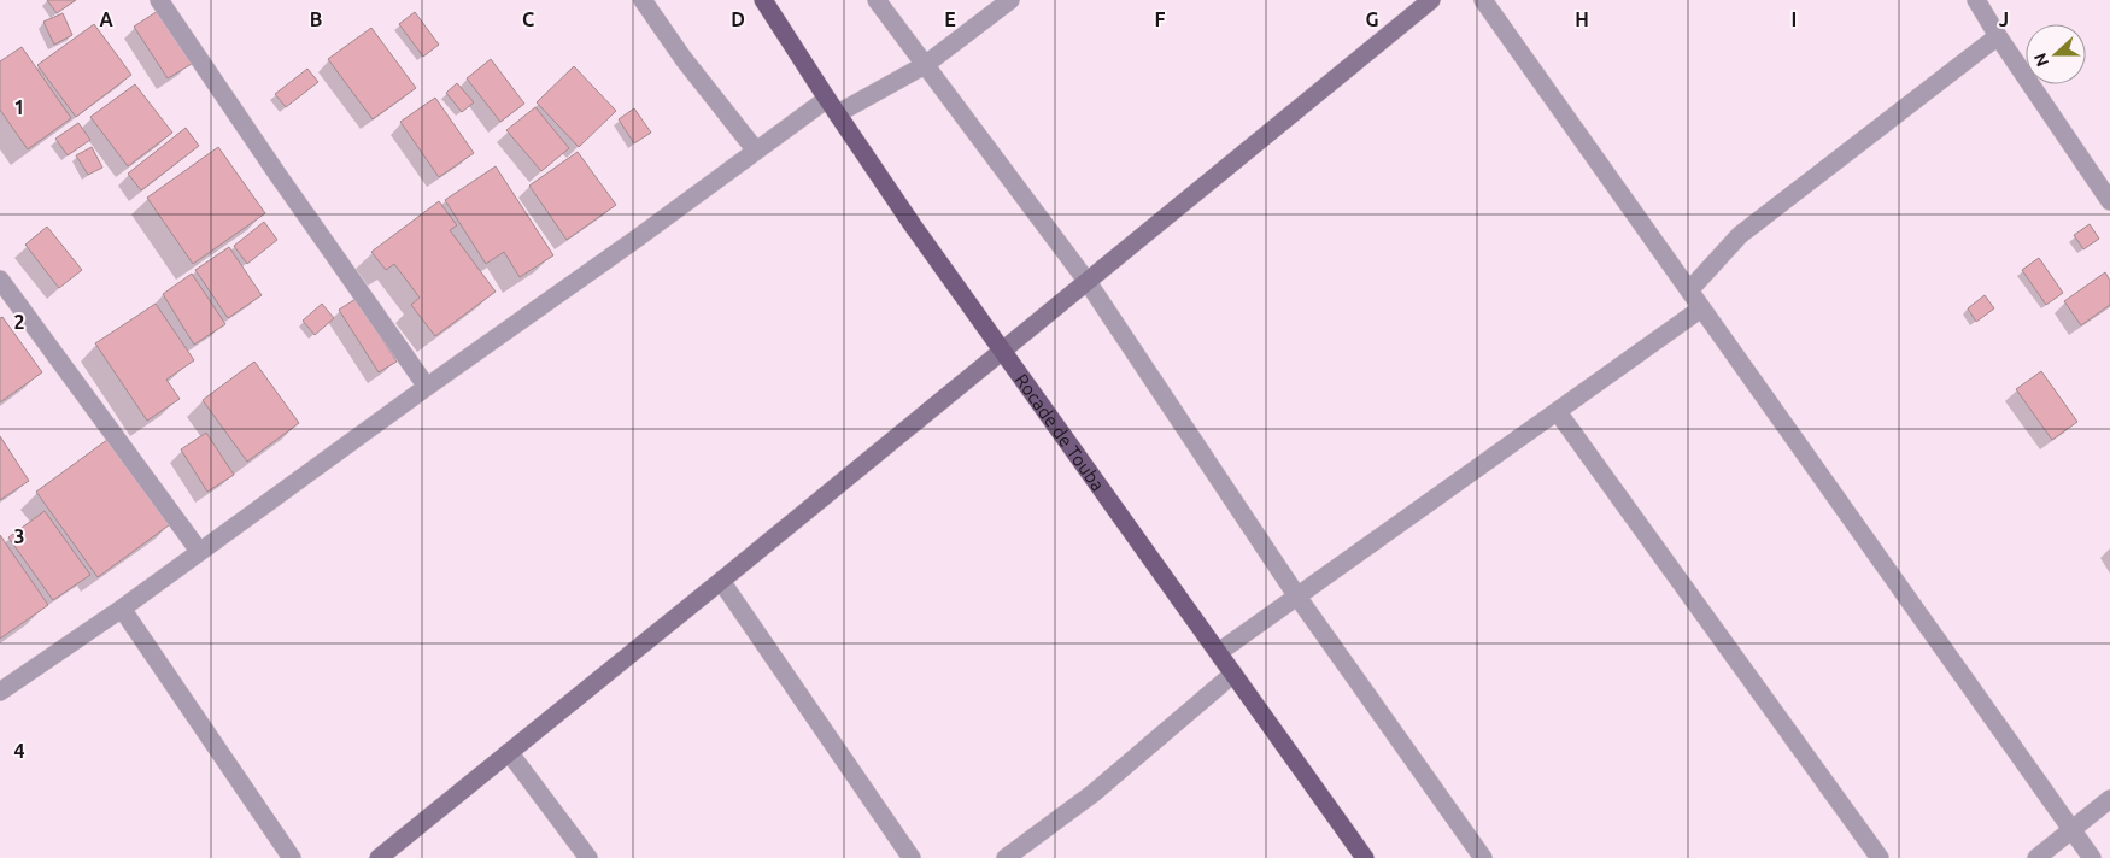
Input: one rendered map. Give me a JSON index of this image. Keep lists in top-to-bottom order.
{
  "streets": {
    "main road": ["Rocade de Touba"]
  },
  "north": "left",
  "grid": {
    "columns": [
      "A",
      "B",
      "C",
      "D",
      "E",
      "F",
      "G",
      "H",
      "I",
      "J"
    ],
    "rows": [
      "1",
      "2",
      "3",
      "4"
    ]
  }
}
